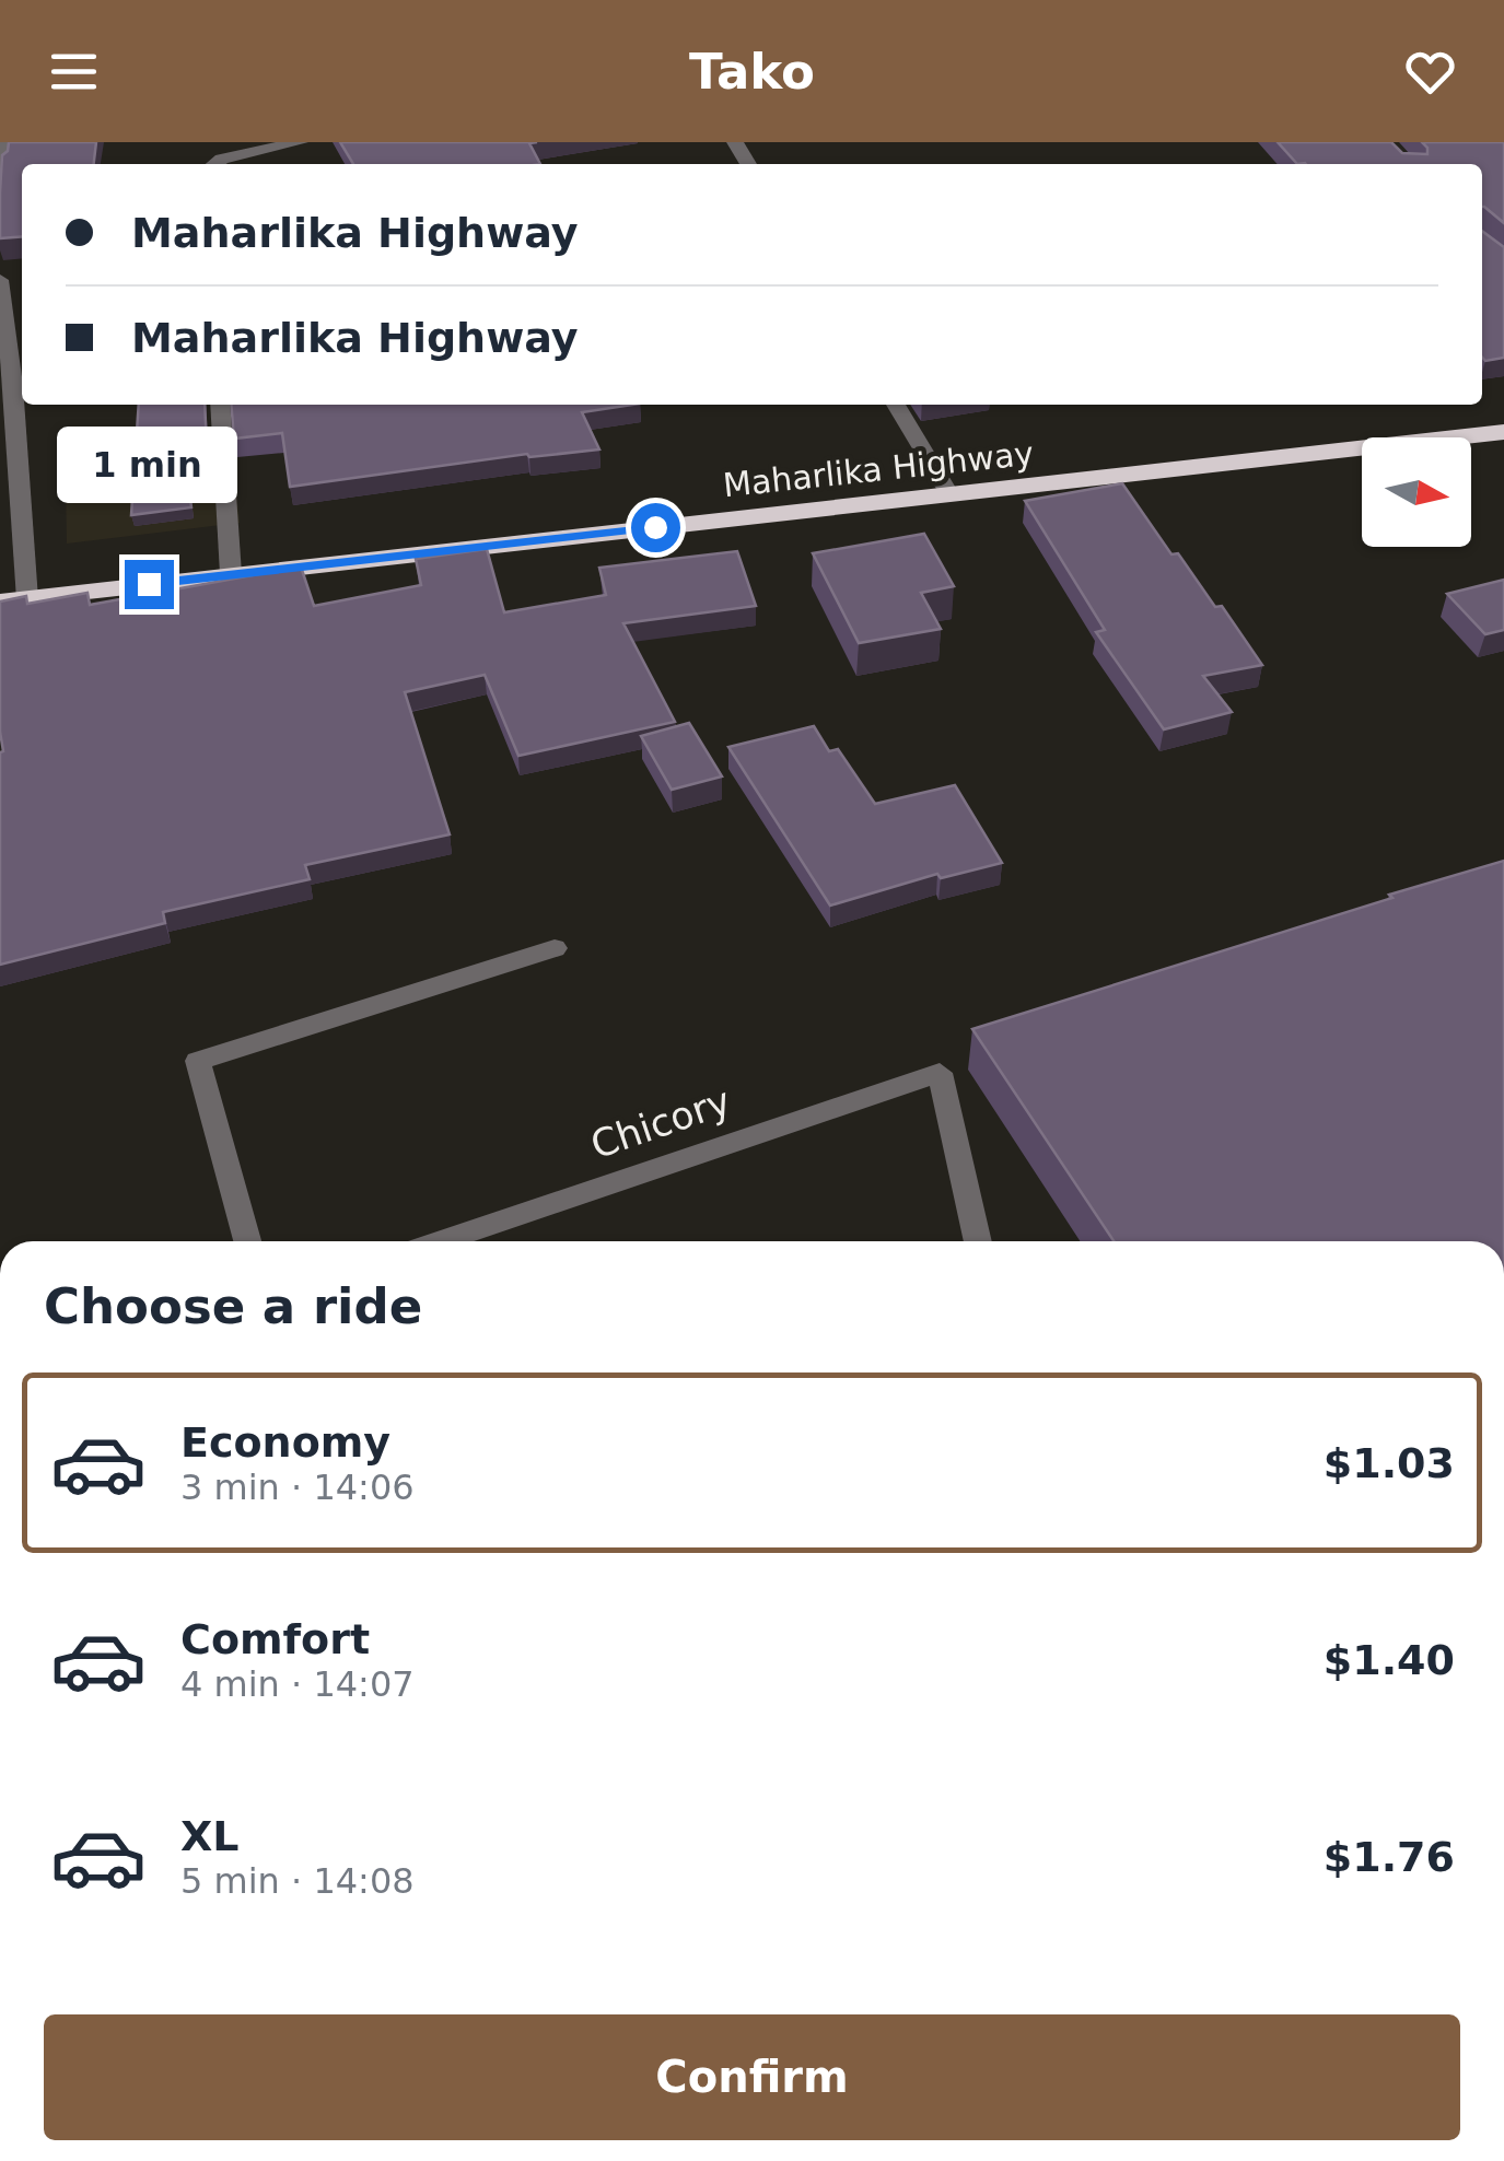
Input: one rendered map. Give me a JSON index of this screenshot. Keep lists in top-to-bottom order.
{
  "streets": {
    "highway": ["Maharlika Highway"],
    "street": ["Chicory"]
  },
  "north": "right",
  "page": {
    "header": "Tako",
    "banner": ["Maharlika Highway", "Maharlika Highway"],
    "bubble": "1 min",
    "heading": "Choose a ride",
    "list": [
      {
        "name": "Economy",
        "note": "3 min · 14:06",
        "value": "$1.03"
      },
      {
        "name": "Comfort",
        "note": "4 min · 14:07",
        "value": "$1.40"
      },
      {
        "name": "XL",
        "note": "5 min · 14:08",
        "value": "$1.76"
      }
    ],
    "buttons": "Confirm"
  }
}
